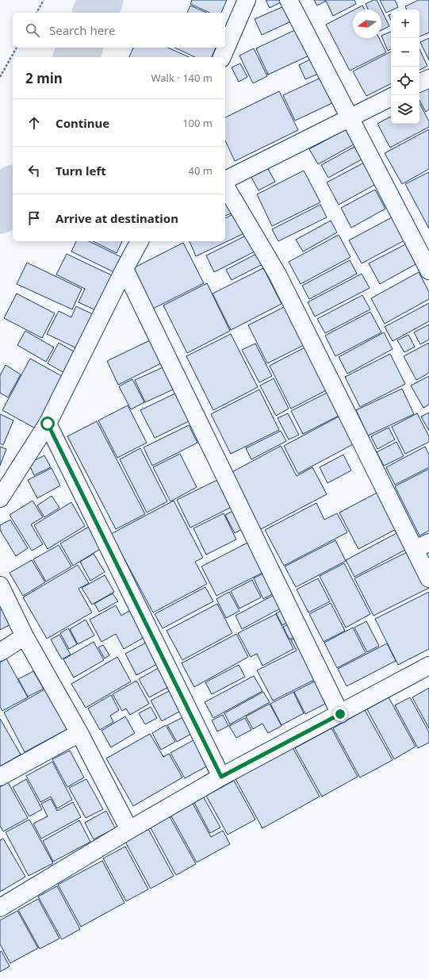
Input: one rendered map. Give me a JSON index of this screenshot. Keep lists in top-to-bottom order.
{
  "north": "left",
  "page": {
    "map_buttons": ["+", "−"],
    "search": "Search here",
    "heading": ["2 min", "Walk · 140 m"],
    "list": [
      ["Continue", "100 m"],
      ["Turn left", "40 m"],
      "Arrive at destination"
    ]
  }
}
